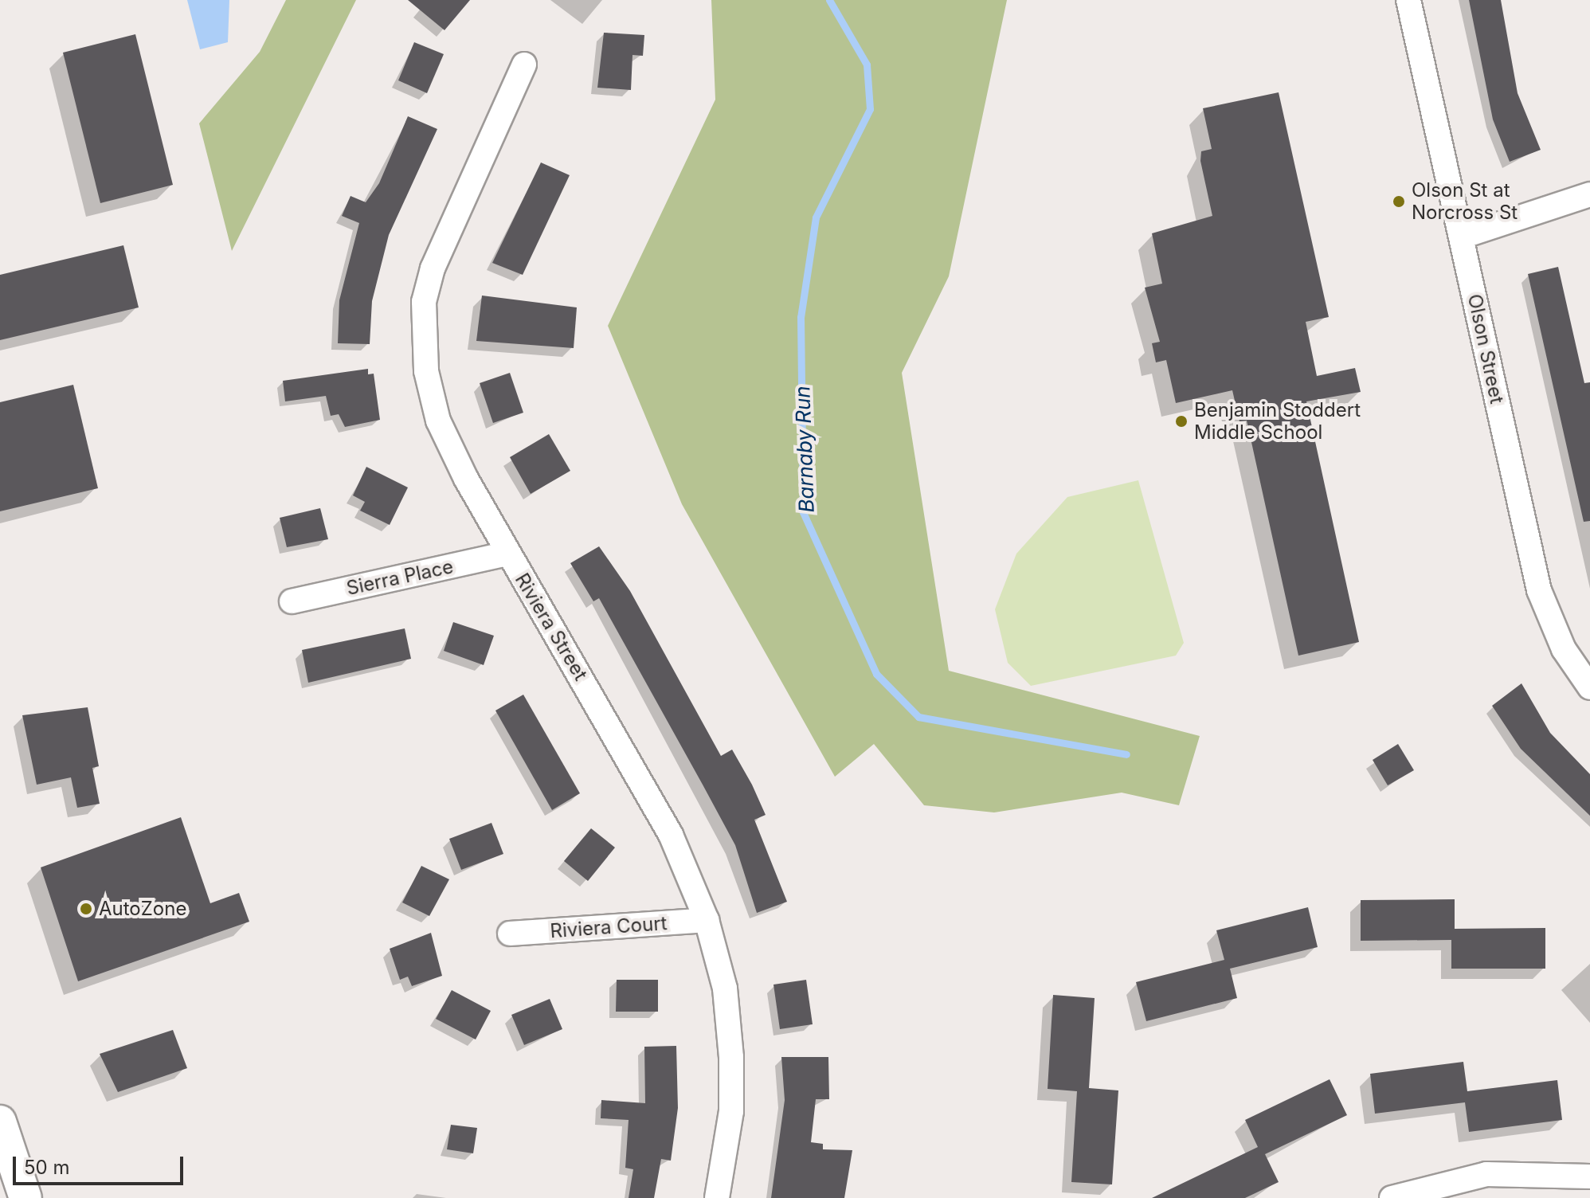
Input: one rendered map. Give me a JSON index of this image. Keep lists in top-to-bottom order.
{
  "streets": {
    "street": [
      "Olson Street",
      "Sierra Place",
      "Riviera Street",
      "Riviera Court"
    ]
  },
  "crossings": [
    ["Sierra Place", "Riviera Street"],
    ["Riviera Street", "Riviera Court"]
  ],
  "water": ["Barnaby Run"],
  "places": ["Olson St at Norcross St", "Benjamin Stoddert Middle School", "AutoZone"],
  "scale_bar": "50 m"
}
